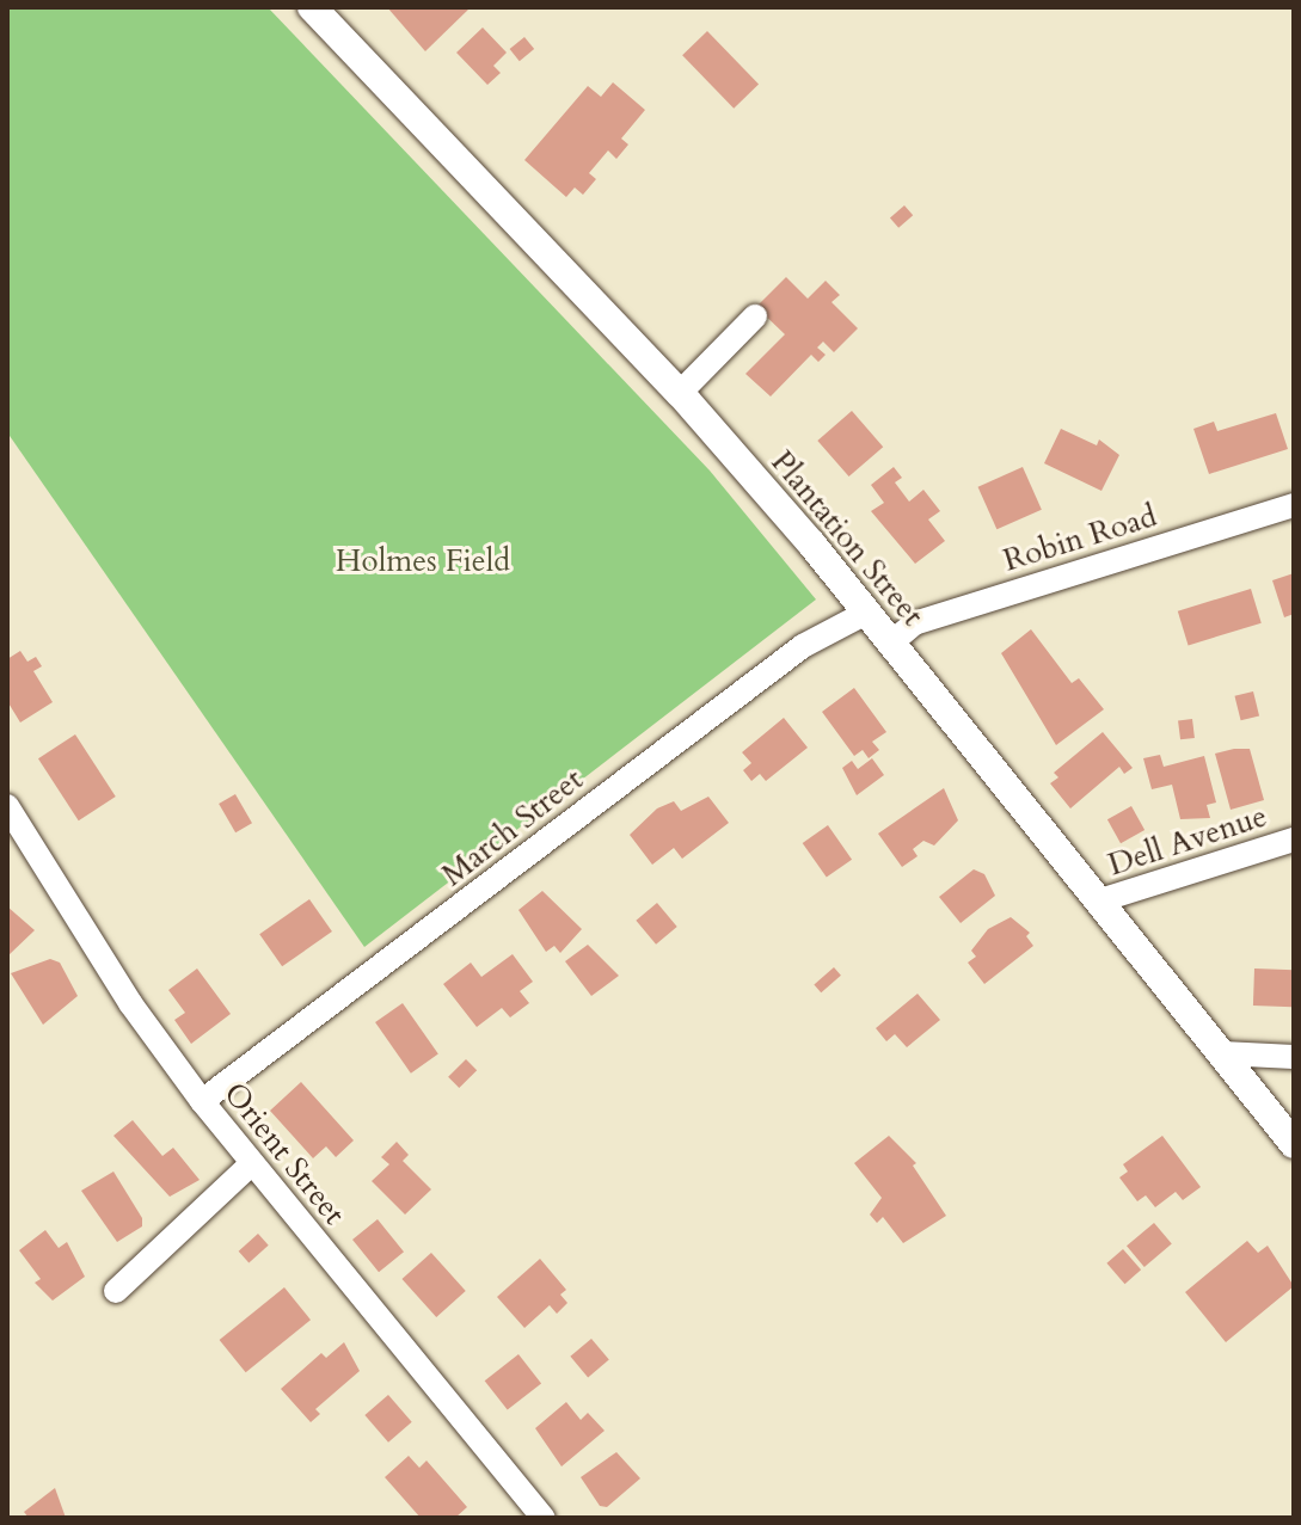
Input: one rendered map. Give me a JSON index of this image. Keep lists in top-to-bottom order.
{
  "streets": {
    "street": [
      "Plantation Street",
      "Robin Road",
      "March Street",
      "Dell Avenue",
      "Orient Street"
    ]
  },
  "crossings": [
    ["Plantation Street", "Robin Road"],
    ["Plantation Street", "March Street"],
    ["Plantation Street", "Dell Avenue"],
    ["March Street", "Orient Street"]
  ],
  "parks": ["Holmes Field"]
}
